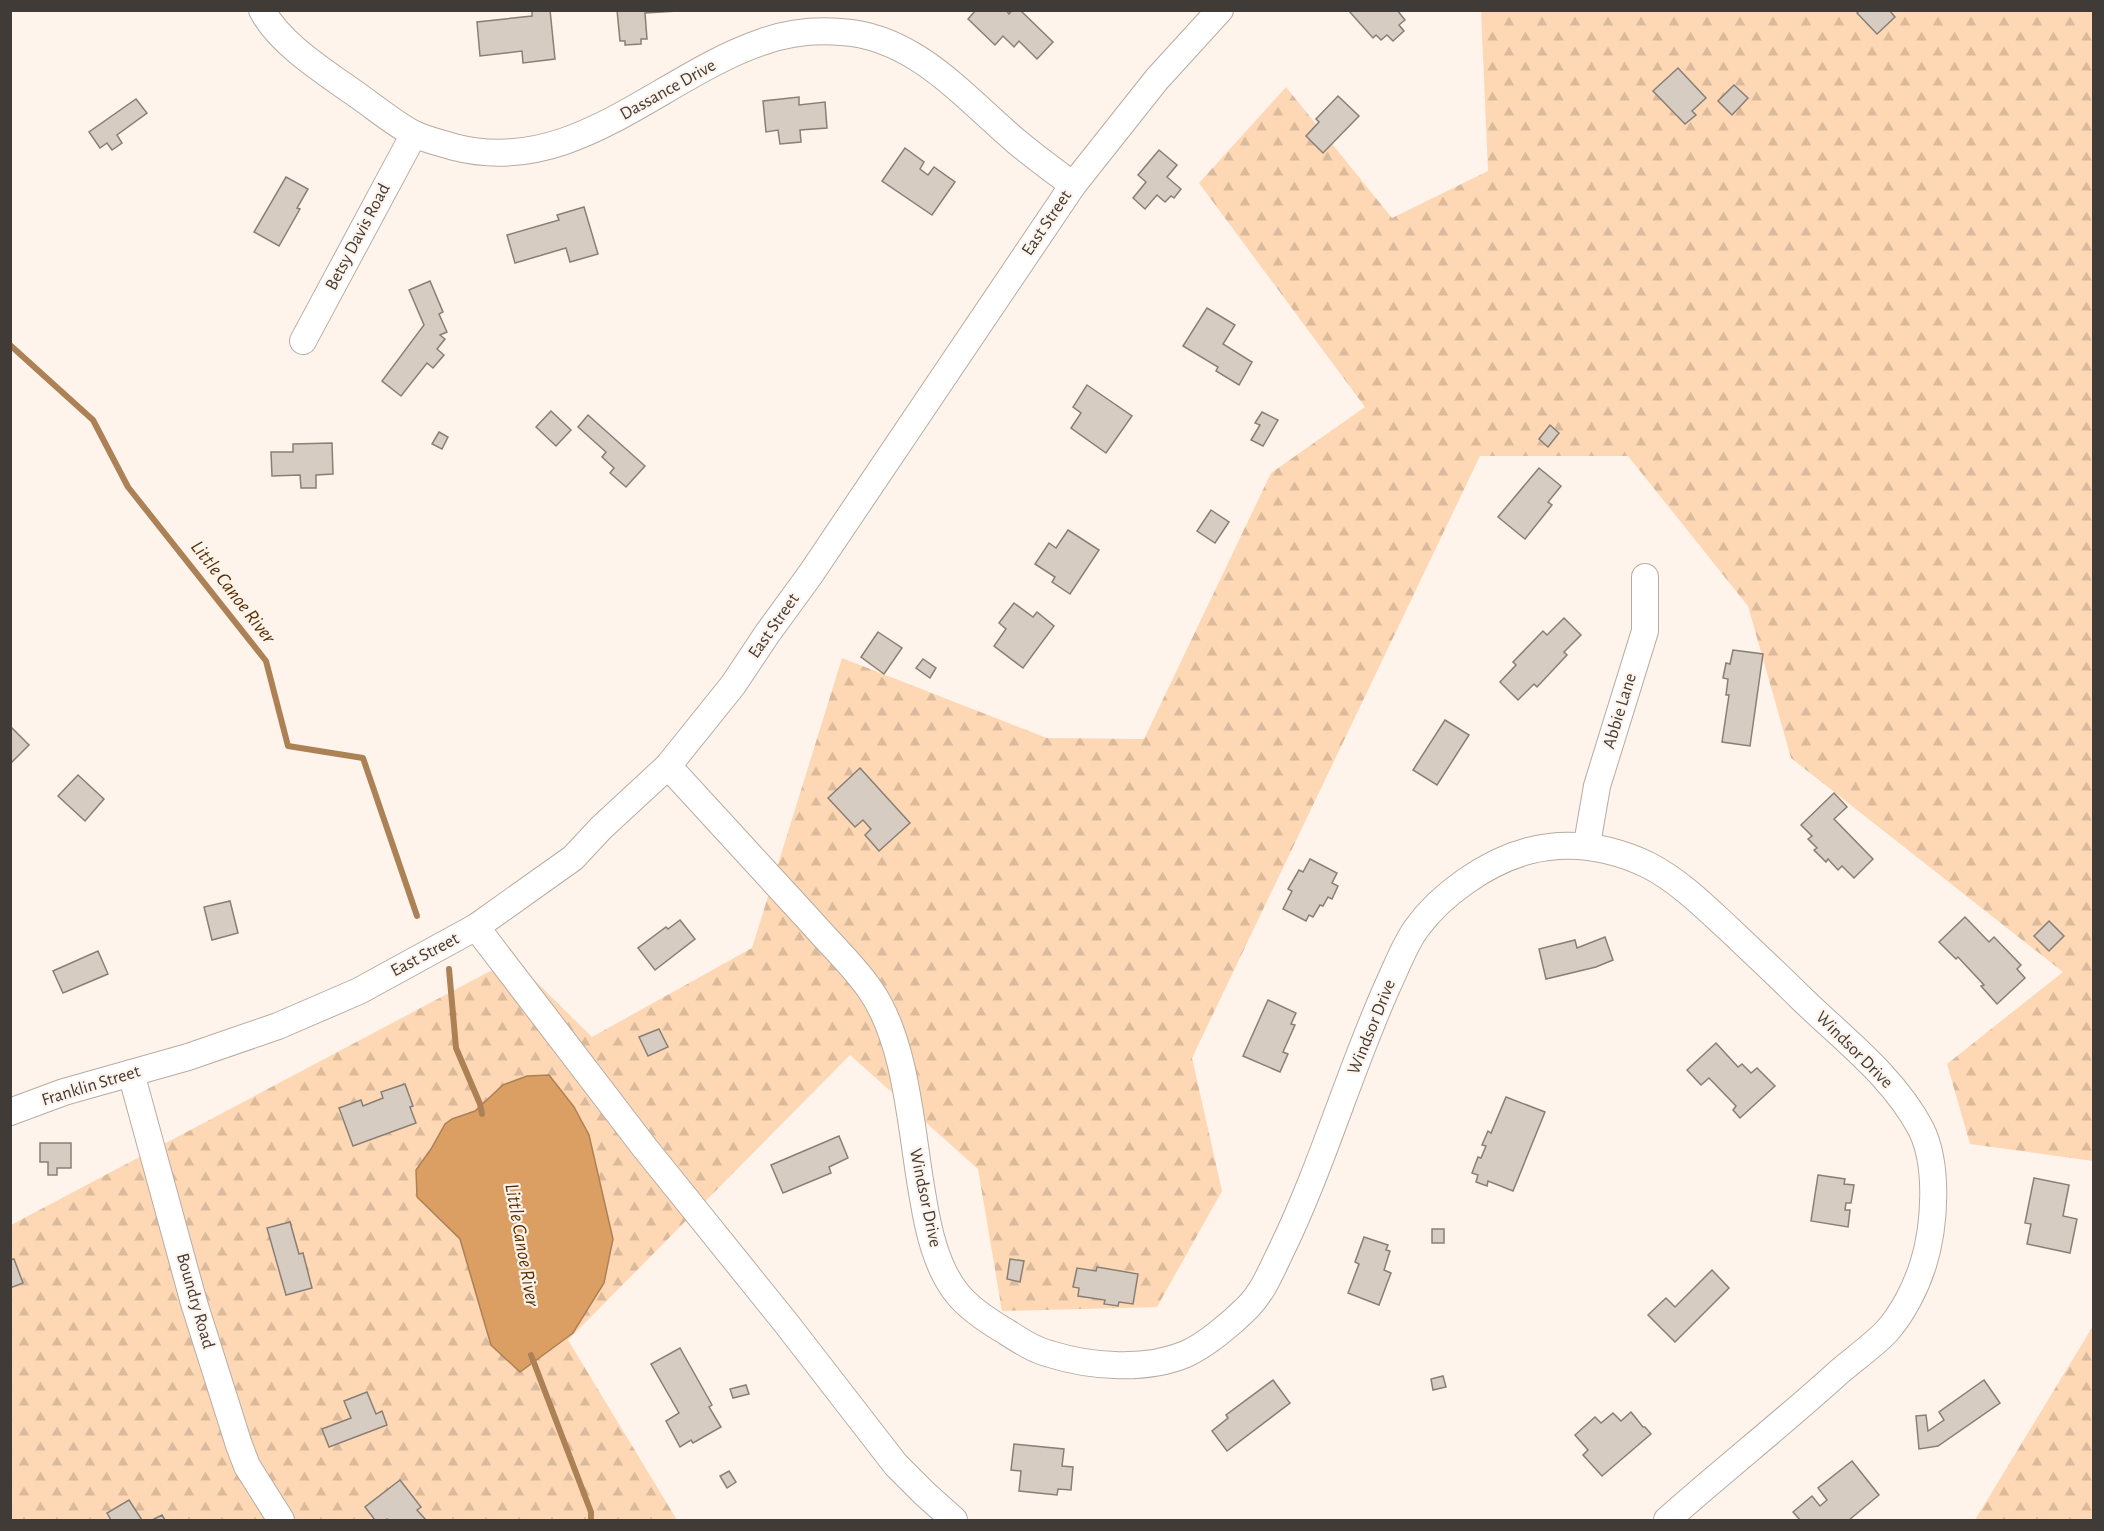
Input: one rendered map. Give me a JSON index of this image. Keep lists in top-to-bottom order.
{
  "streets": {
    "street": [
      "Dassance Drive",
      "East Street",
      "Betsy Davis Road",
      "Abbie Lane",
      "Windsor Drive",
      "Franklin Street",
      "Boundry Road"
    ]
  },
  "crossings": [
    ["Dassance Drive", "East Street"],
    ["Dassance Drive", "Betsy Davis Road"],
    ["East Street", "Windsor Drive"],
    ["East Street", "Franklin Street"],
    ["Abbie Lane", "Windsor Drive"],
    ["Franklin Street", "Boundry Road"]
  ],
  "water": ["Little Canoe River"]
}
